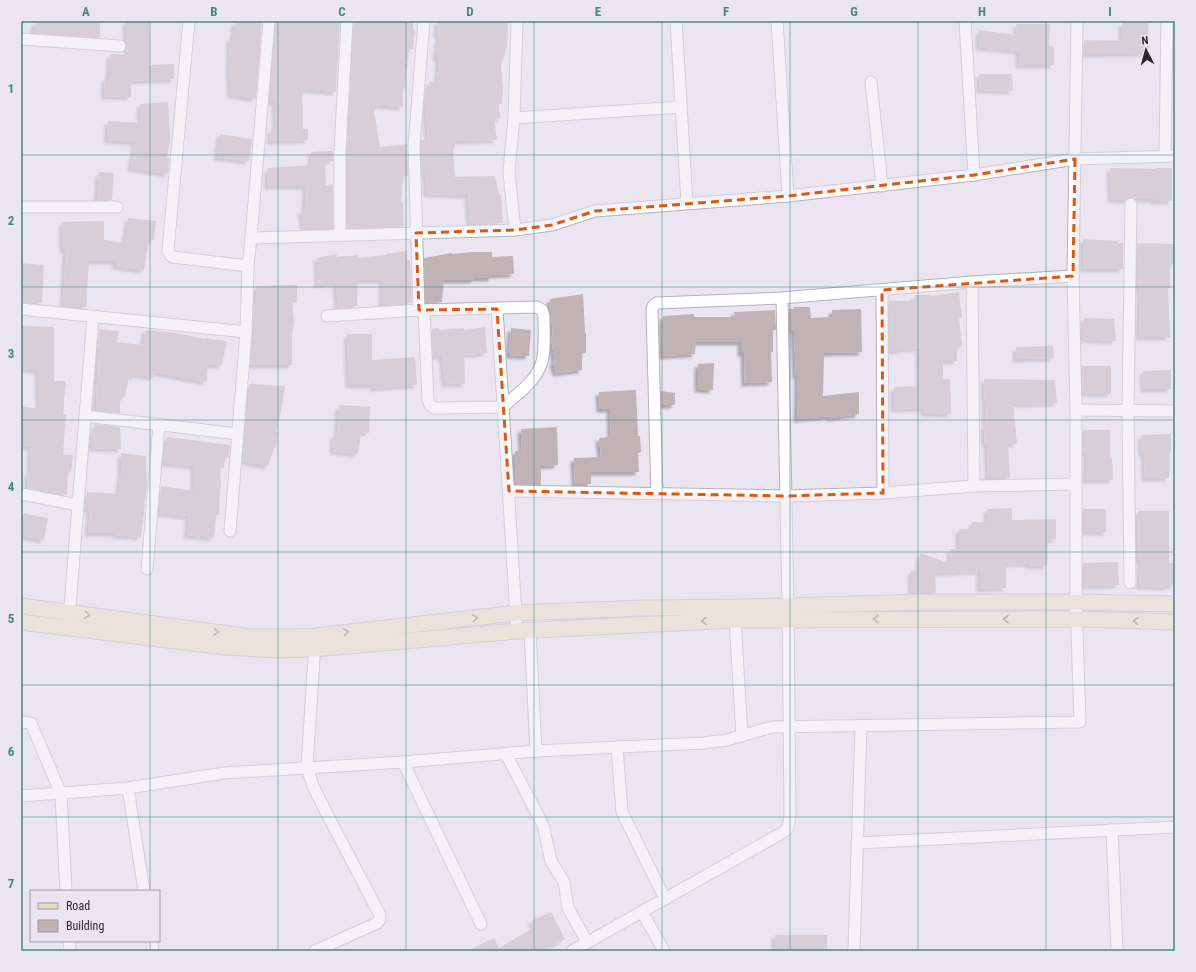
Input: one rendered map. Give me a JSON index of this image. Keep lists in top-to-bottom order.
{
  "legend": ["Road", "Building"],
  "north": "top",
  "grid": {
    "columns": [
      "A",
      "B",
      "C",
      "D",
      "E",
      "F",
      "G",
      "H",
      "I"
    ],
    "rows": [
      "1",
      "2",
      "3",
      "4",
      "5",
      "6",
      "7"
    ]
  }
}
